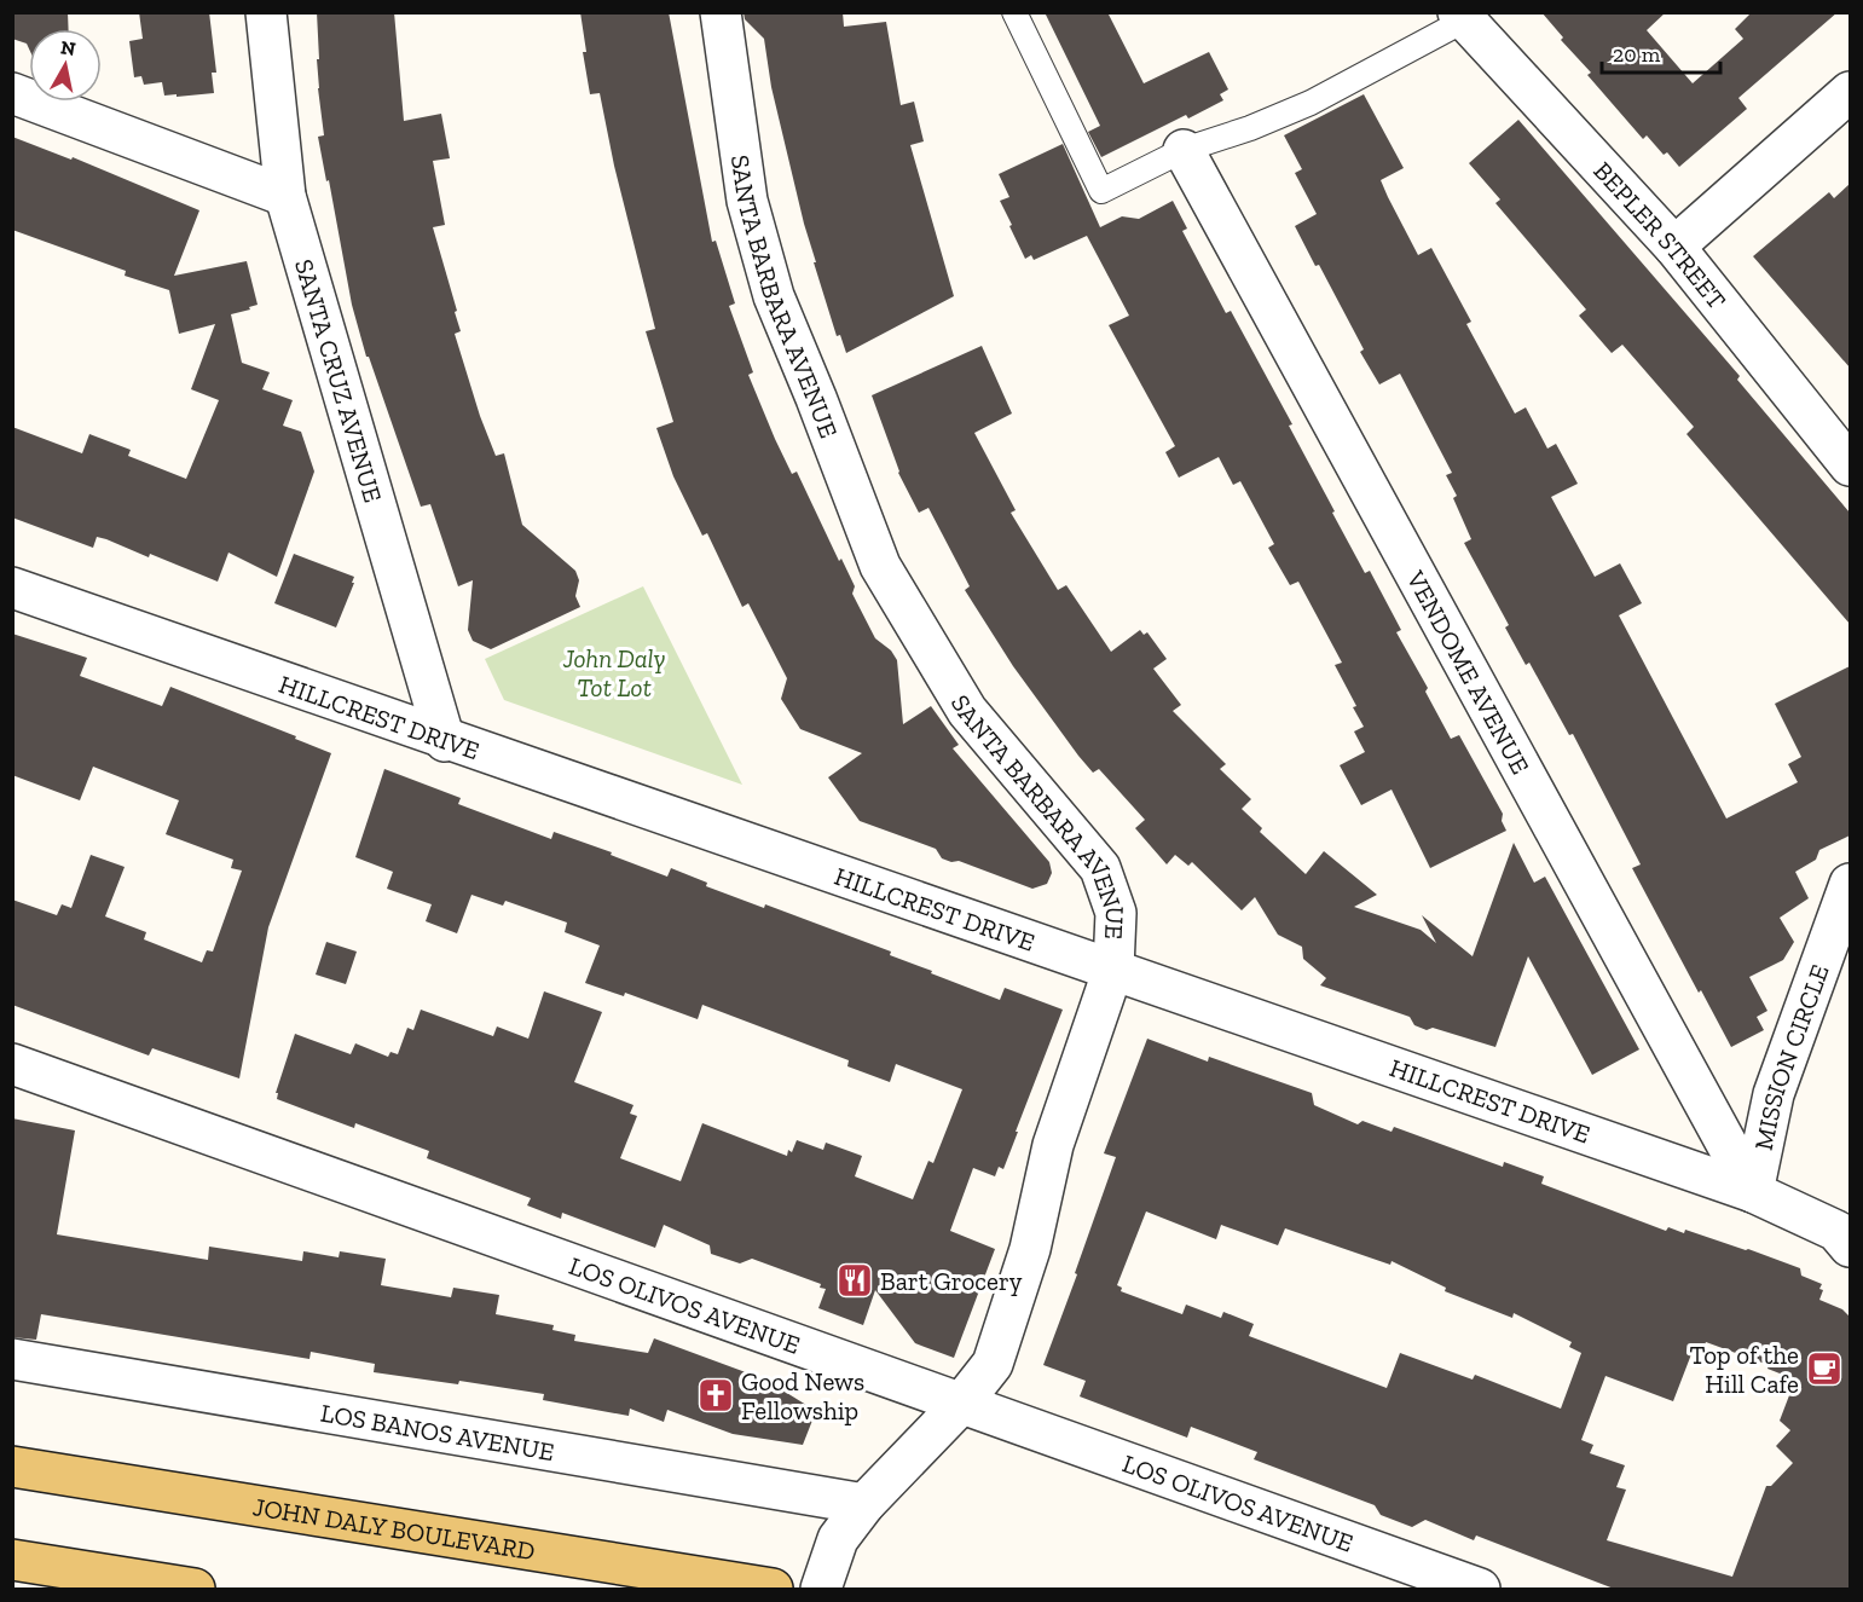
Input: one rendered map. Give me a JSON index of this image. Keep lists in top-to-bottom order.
{
  "streets": {
    "main road": ["JOHN DALY BOULEVARD"],
    "street": [
      "BEPLER STREET",
      "SANTA BARBARA AVENUE",
      "SANTA CRUZ AVENUE",
      "VENDOME AVENUE",
      "HILLCREST DRIVE",
      "MISSION CIRCLE",
      "LOS OLIVOS AVENUE",
      "LOS BANOS AVENUE"
    ]
  },
  "crossings": [
    ["SANTA BARBARA AVENUE", "HILLCREST DRIVE"],
    ["SANTA BARBARA AVENUE", "LOS OLIVOS AVENUE"],
    ["SANTA BARBARA AVENUE", "LOS BANOS AVENUE"],
    ["SANTA CRUZ AVENUE", "HILLCREST DRIVE"],
    ["VENDOME AVENUE", "HILLCREST DRIVE"],
    ["VENDOME AVENUE", "MISSION CIRCLE"],
    ["HILLCREST DRIVE", "MISSION CIRCLE"]
  ],
  "parks": ["John Daly Tot Lot"],
  "places": {
    "restaurant": ["Bart Grocery"],
    "cafe": ["Top of the Hill Cafe"],
    "church": ["Good News Fellowship"]
  },
  "scale_bar": "20 m",
  "north": "top"
}
